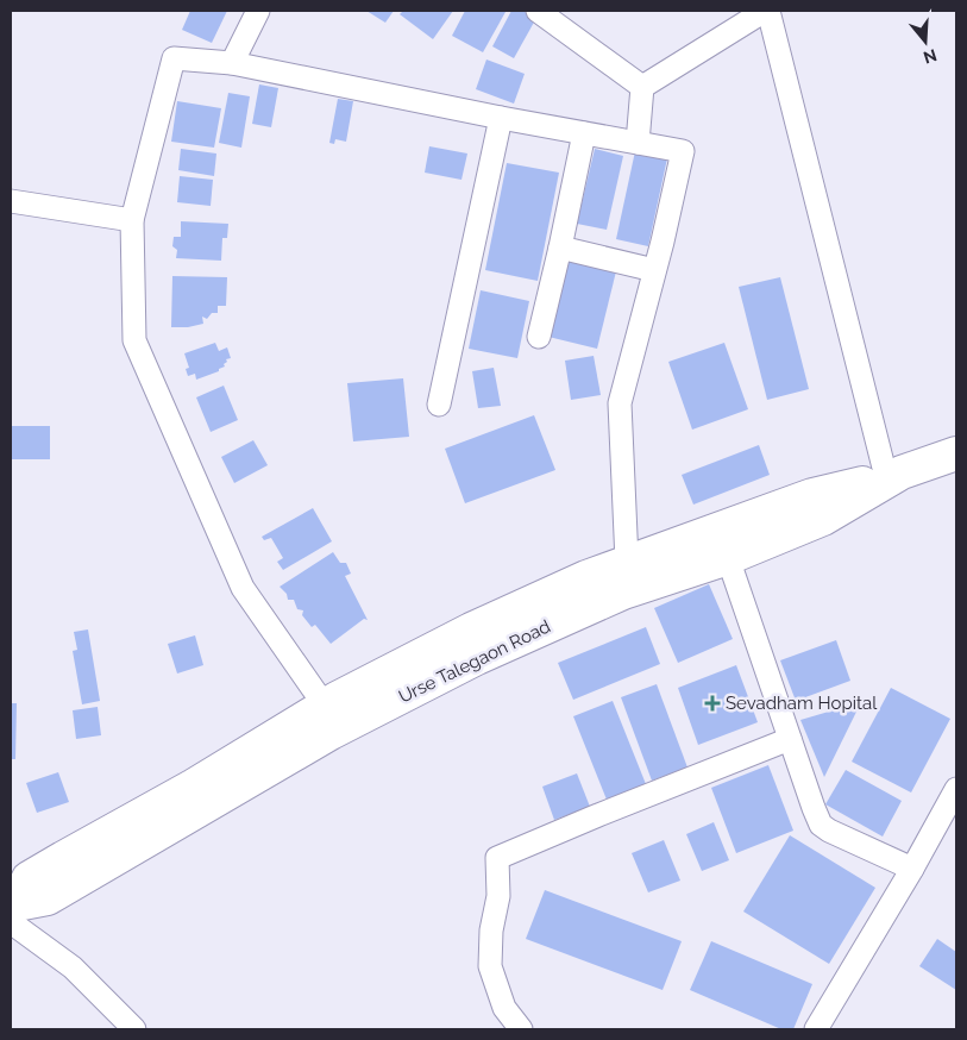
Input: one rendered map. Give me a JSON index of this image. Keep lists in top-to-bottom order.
{
  "streets": {
    "highway": ["Urse Talegaon Road"]
  },
  "places": {
    "health": ["Sevadham Hopital"]
  },
  "north": "bottom"
}
